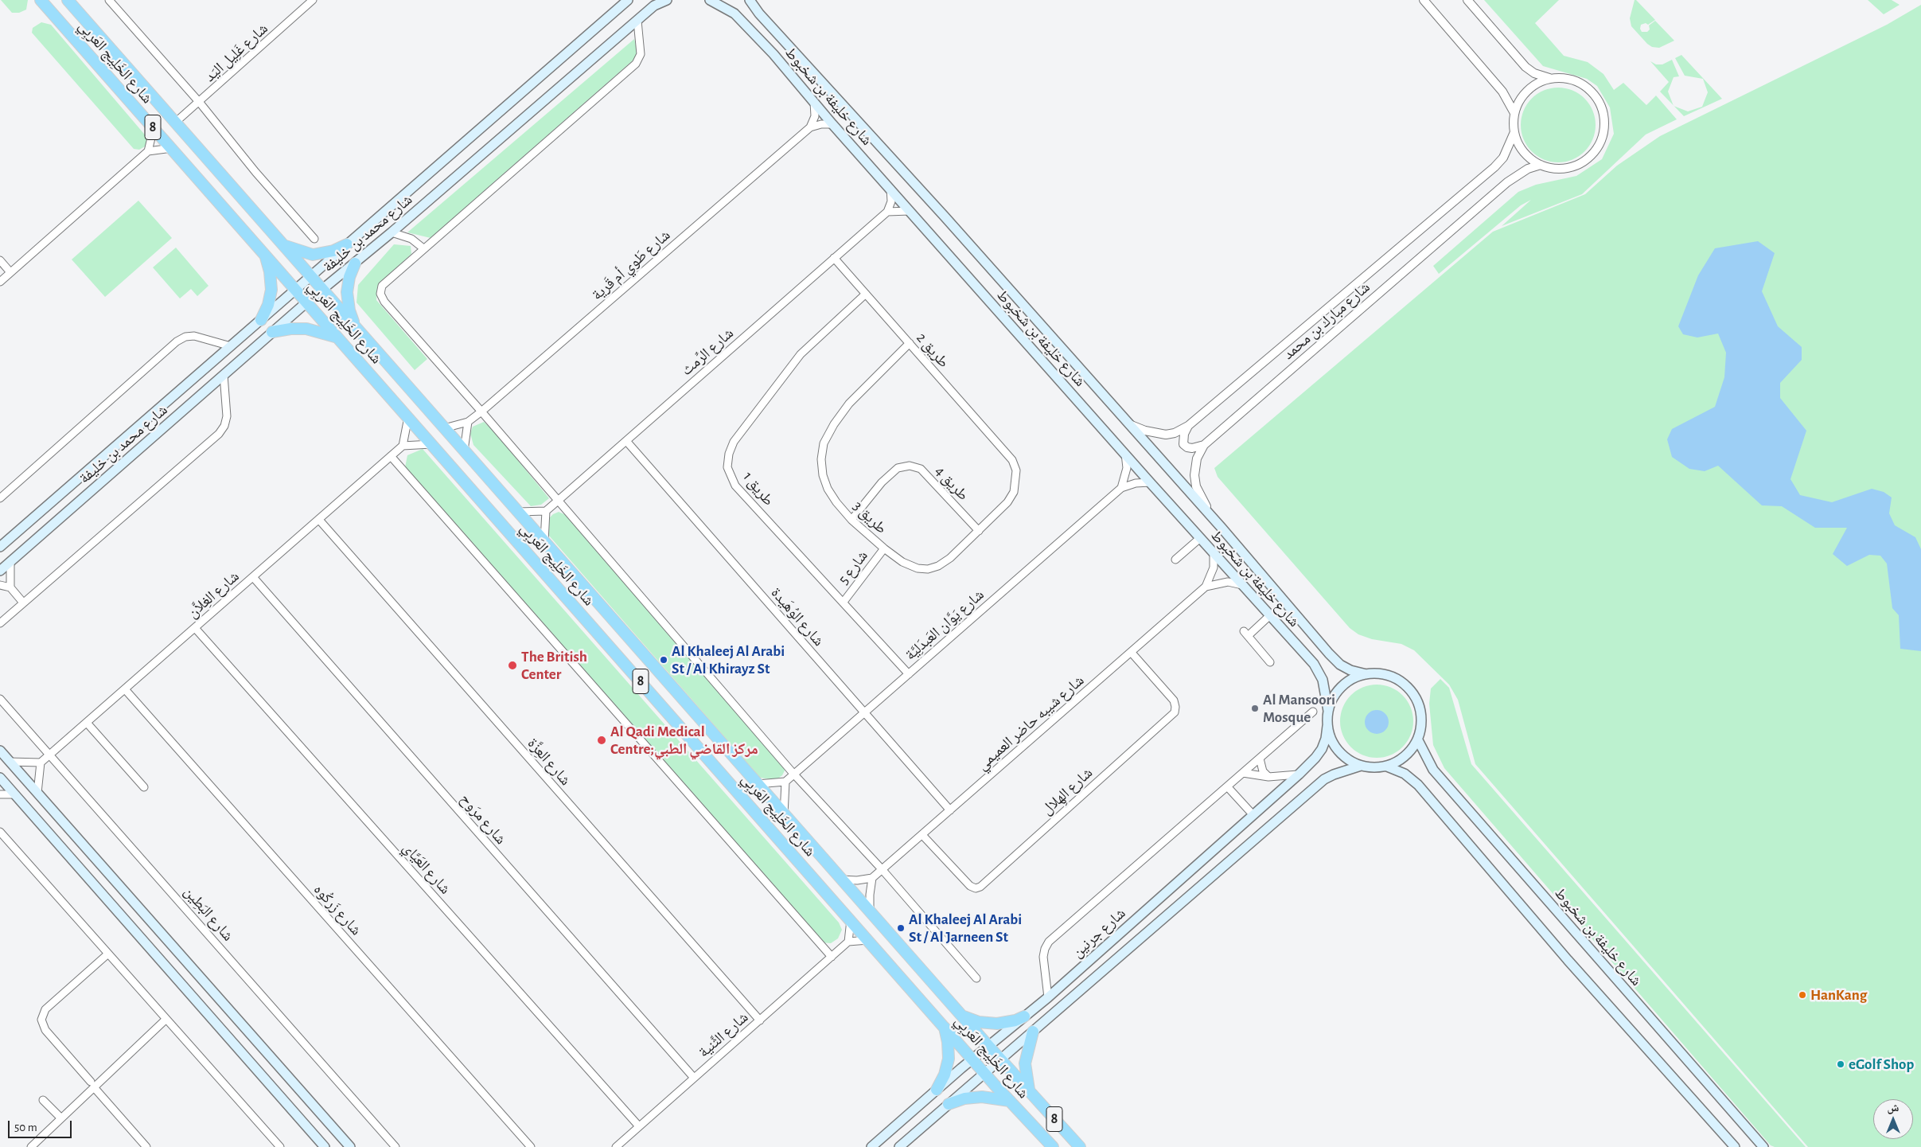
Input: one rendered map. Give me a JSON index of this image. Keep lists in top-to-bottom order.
{
  "streets": {
    "highway": ["شارع الخَلِيج العَربِي", "8"],
    "main road": ["شارع خليفة بن شخبوط", "شارع محمد بن خليفة", "شارع جرنين"],
    "street": [
      "شارع غَلِيل اليَد",
      "شارع طَوي أم قَرية",
      "شارع مبارك بن محمد",
      "طريق 2",
      "شارع الرِّمث",
      "طريق 4",
      "طريق 1",
      "طريق 3",
      "شارع 5",
      "شارع الغِلاَّن",
      "شارع الوُهَيدة",
      "شارع يَوَّان العَبدَلِيَّة",
      "شارع شيبه حاضر العميمي",
      "شارع العِزَّة",
      "شارع الهِلال",
      "شارع مرَوح",
      "شارع العَيَّاي",
      "شارع زَركُوه",
      "شارع البَطِين",
      "شارع الثَّنية"
    ]
  },
  "crossings": [
    ["شارع غَلِيل اليَد", "شارع الخَلِيج العَربِي"],
    ["شارع الخَلِيج العَربِي", "شارع محمد بن خليفة"],
    ["شارع الخَلِيج العَربِي", "شارع طَوي أم قَرية"],
    ["شارع الخَلِيج العَربِي", "شارع جرنين"],
    ["شارع خليفة بن شخبوط", "شارع مبارك بن محمد"],
    ["شارع خليفة بن شخبوط", "شارع يَوَّان العَبدَلِيَّة"],
    ["شارع خليفة بن شخبوط", "شارع شيبه حاضر العميمي"],
    ["شارع خليفة بن شخبوط", "شارع جرنين"],
    ["طريق 2", "شارع الرِّمث"],
    ["طريق 2", "طريق 1"],
    ["طريق 2", "طريق 3"],
    ["شارع الرِّمث", "شارع الوُهَيدة"],
    ["طريق 4", "طريق 3"],
    ["طريق 1", "شارع 5"],
    ["طريق 1", "شارع يَوَّان العَبدَلِيَّة"],
    ["طريق 3", "شارع 5"],
    ["شارع الغِلاَّن", "شارع العِزَّة"],
    ["شارع الغِلاَّن", "شارع مرَوح"],
    ["شارع الغِلاَّن", "شارع العَيَّاي"],
    ["شارع الغِلاَّن", "شارع زَركُوه"],
    ["شارع الغِلاَّن", "شارع البَطِين"],
    ["شارع الوُهَيدة", "شارع يَوَّان العَبدَلِيَّة"],
    ["شارع الوُهَيدة", "شارع شيبه حاضر العميمي"],
    ["شارع شيبه حاضر العميمي", "شارع الهِلال"],
    ["شارع العِزَّة", "شارع الثَّنية"],
    ["شارع مرَوح", "شارع الثَّنية"],
    ["شارع العَيَّاي", "شارع الثَّنية"]
  ],
  "places": [
    "Al Khaleej Al Arabi St / Al Khirayz St",
    "The British Center",
    "Al Mansoori Mosque",
    "Al Qadi Medical Centre;مركز القاضي الطبي",
    "Al Khaleej Al Arabi St / Al Jarneen St",
    "HanKang",
    "eGolf Shop"
  ],
  "scale_bar": "50 m",
  "north": "top"
}
